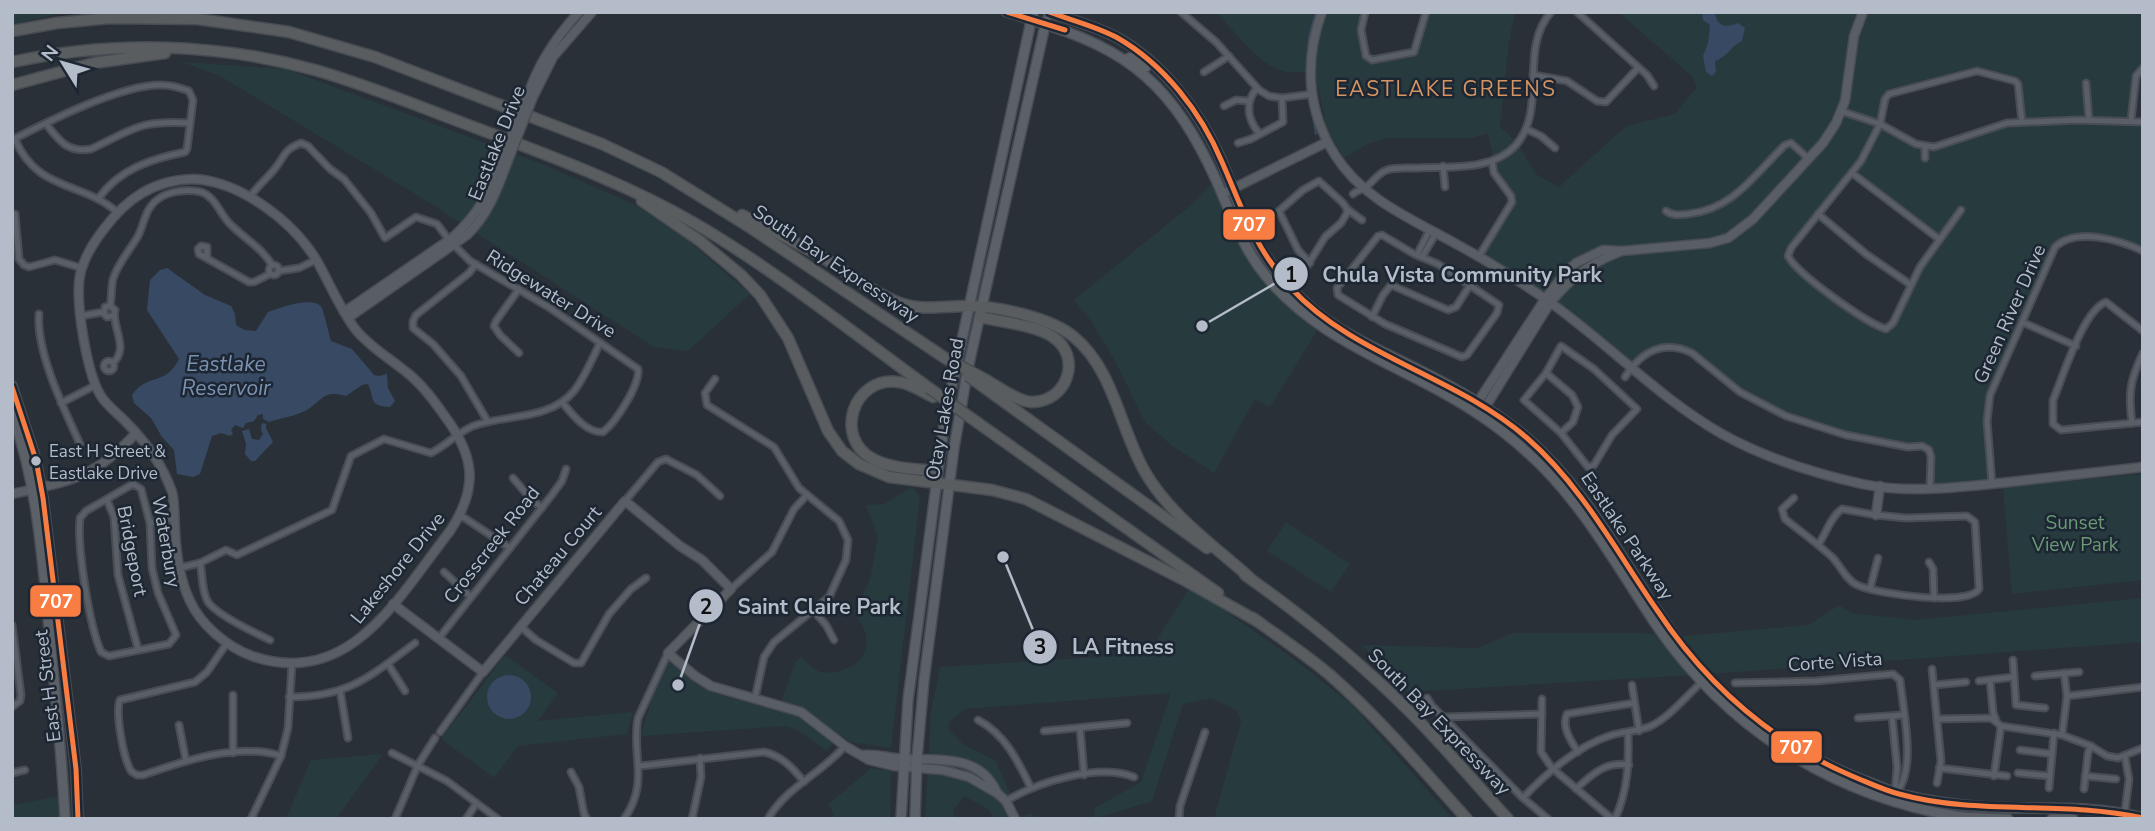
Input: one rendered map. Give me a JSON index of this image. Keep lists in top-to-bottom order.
{
  "streets": {
    "highway": ["South Bay Expressway"],
    "main road": ["Otay Lakes Road", "Eastlake Parkway", "East H Street"],
    "street": [
      "Eastlake Drive",
      "Ridgewater Drive",
      "Green River Drive",
      "Waterbury",
      "Crosscreek Road",
      "Bridgeport",
      "Chateau Court",
      "Lakeshore Drive",
      "Corte Vista"
    ]
  },
  "crossings": [
    ["Eastlake Drive", "Ridgewater Drive"],
    ["Eastlake Drive", "Lakeshore Drive"],
    ["Ridgewater Drive", "Lakeshore Drive"],
    ["Otay Lakes Road", "Eastlake Parkway"],
    ["Eastlake Parkway", "Corte Vista"],
    ["Waterbury", "Bridgeport"]
  ],
  "districts": ["EASTLAKE GREENS"],
  "water": ["Eastlake Reservoir"],
  "parks": ["Sunset View Park"],
  "places": [
    "Chula Vista Community Park",
    "East H Street & Eastlake Drive",
    "LA Fitness",
    "Saint Claire Park"
  ],
  "lines": ["transit line 707"],
  "north": "top left"
}
